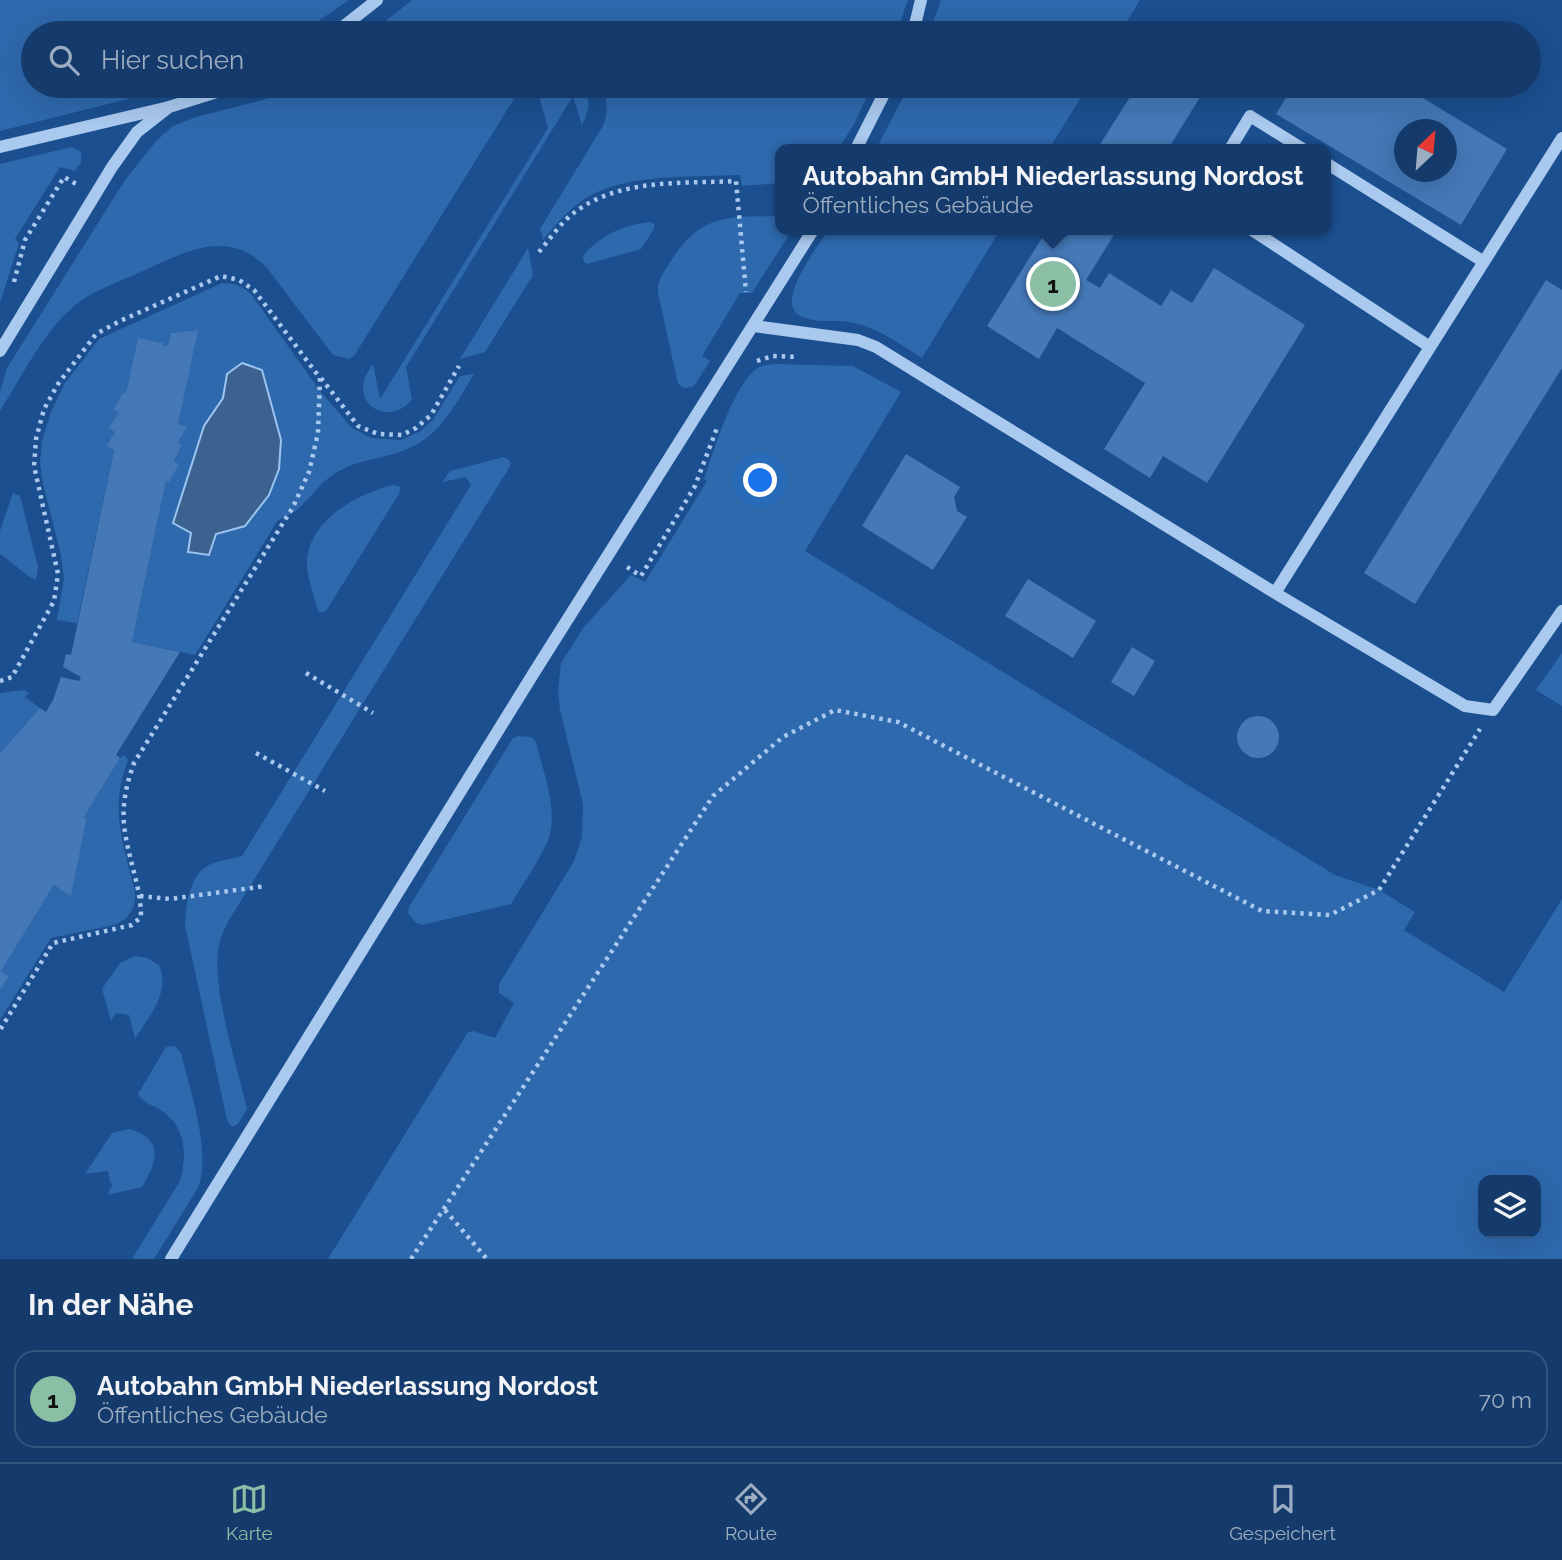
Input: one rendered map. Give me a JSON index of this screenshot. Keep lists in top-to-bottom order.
{
  "north": "top right",
  "page": {
    "search": "Hier suchen",
    "popup": ["Autobahn GmbH Niederlassung Nordost", "Öffentliches Gebäude"],
    "pins": "1",
    "heading": "In der Nähe",
    "list": [
      {
        "mark": "1",
        "name": "Autobahn GmbH Niederlassung Nordost",
        "note": "Öffentliches Gebäude",
        "value": "70 m"
      }
    ],
    "nav": ["Karte", "Route", "Gespeichert"]
  }
}
